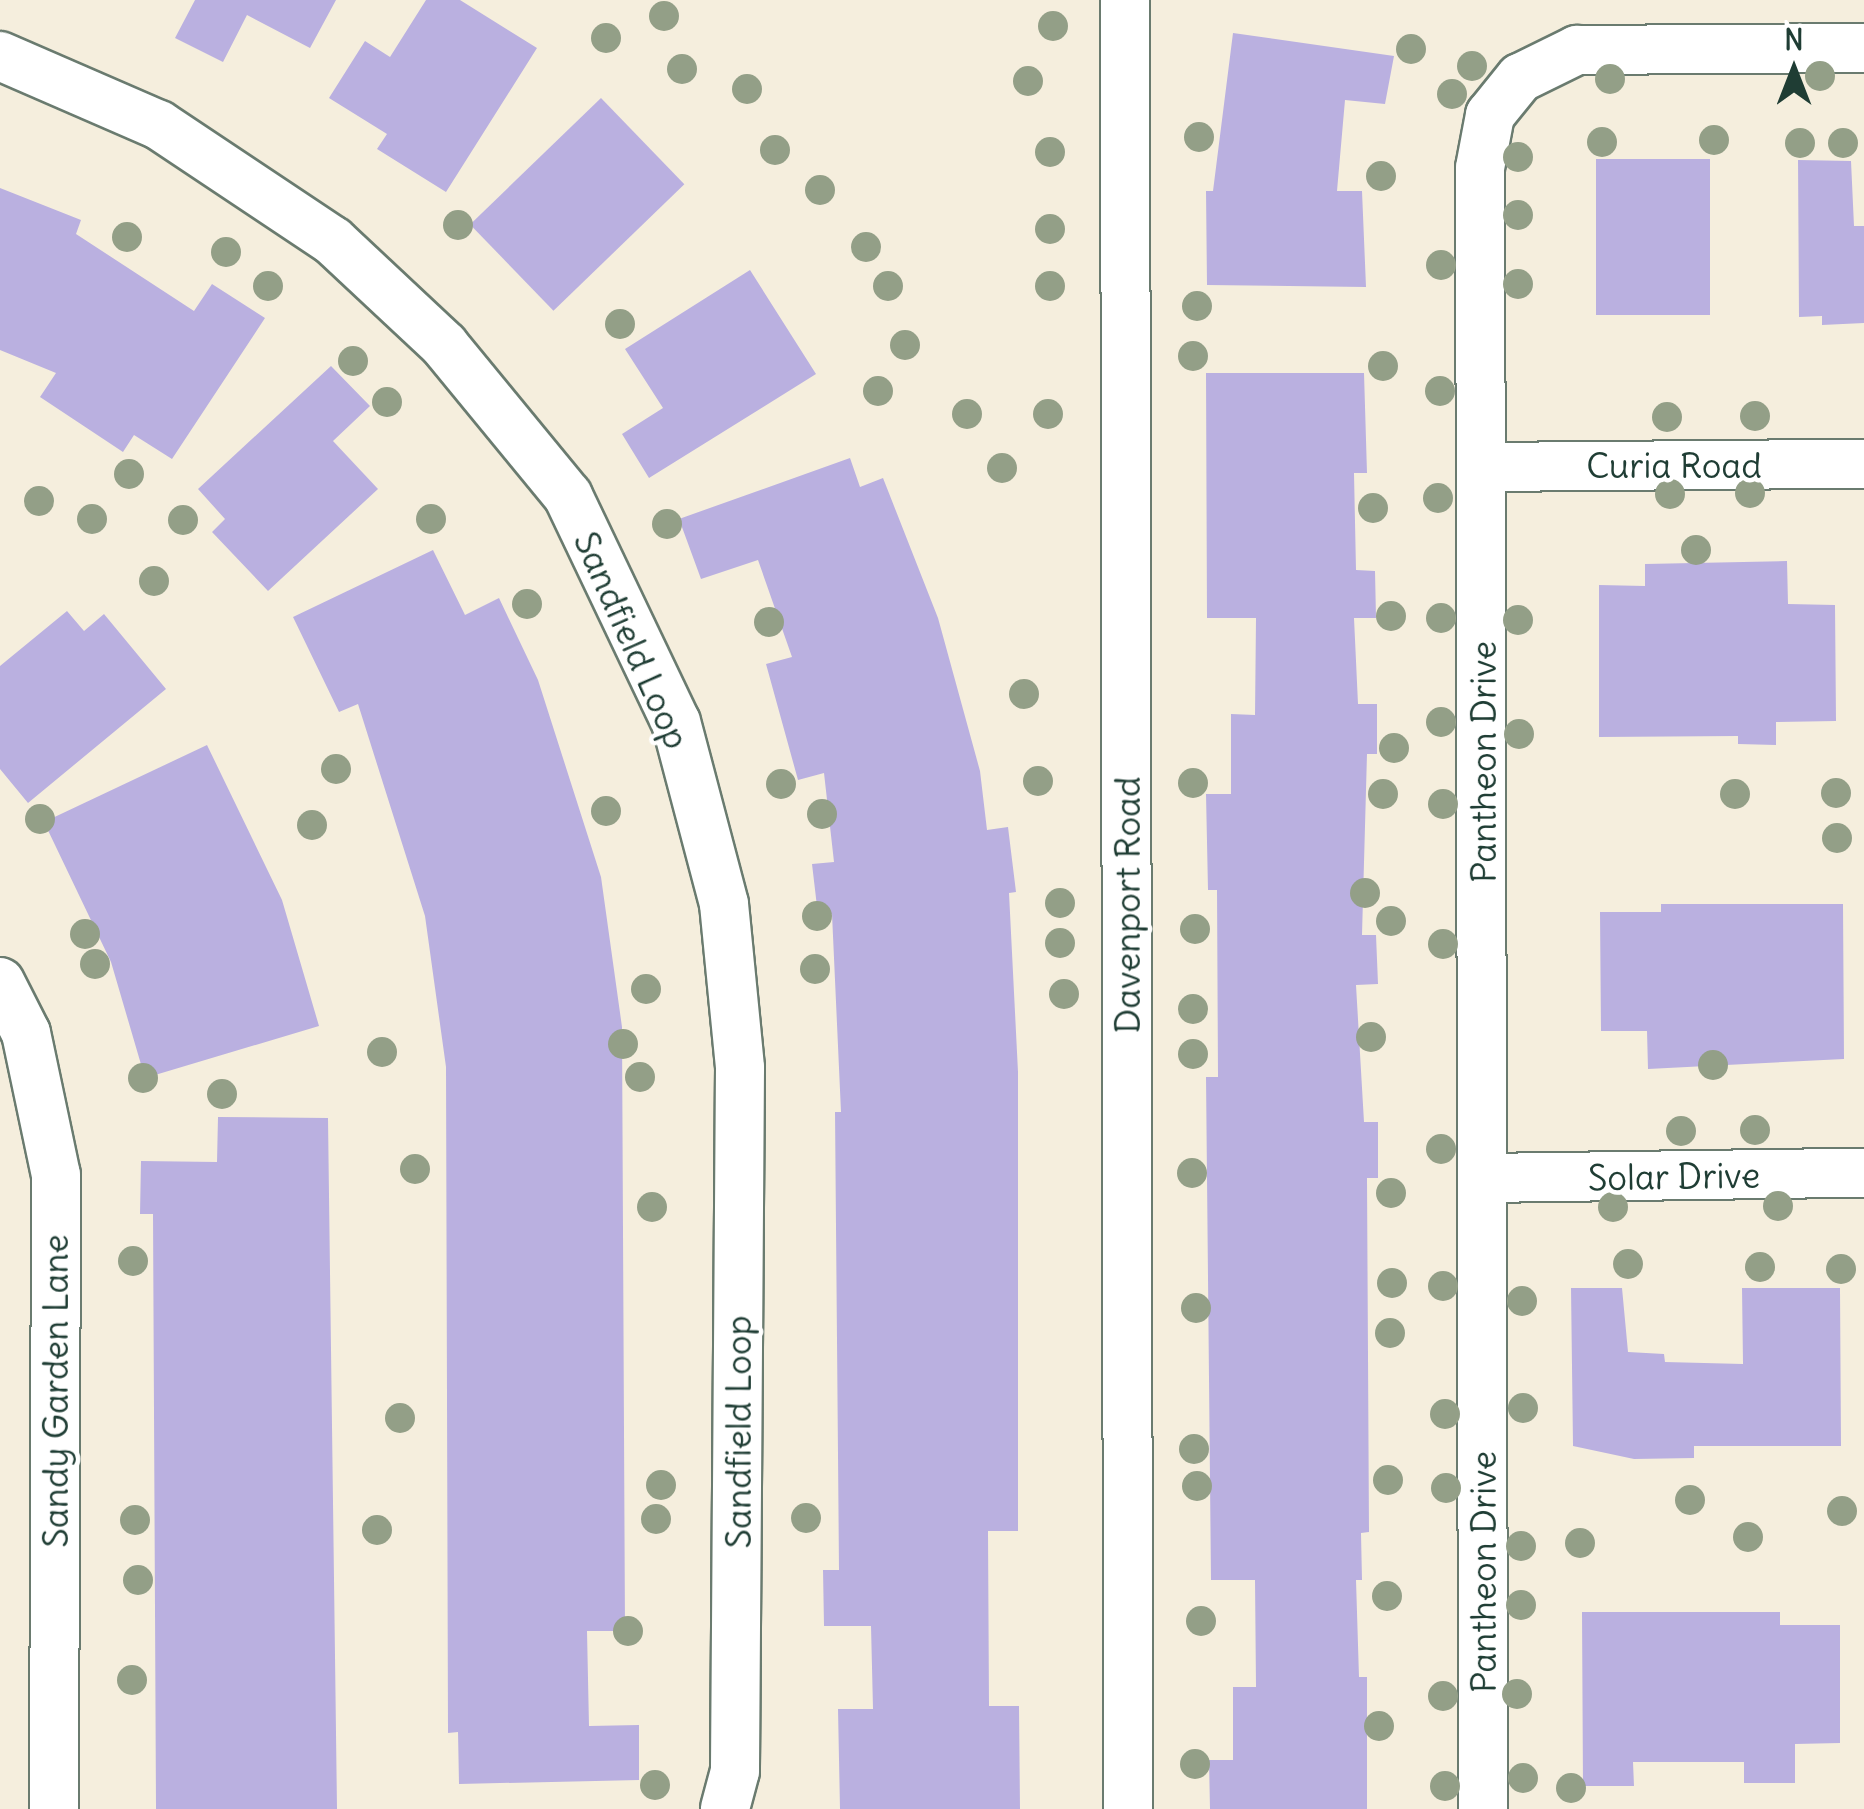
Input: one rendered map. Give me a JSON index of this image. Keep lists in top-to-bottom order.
{
  "streets": {
    "street": [
      "Curia Road",
      "Sandfield Loop",
      "Pantheon Drive",
      "Davenport Road",
      "Solar Drive",
      "Sandy Garden Lane"
    ]
  },
  "crossings": [
    ["Curia Road", "Pantheon Drive"],
    ["Pantheon Drive", "Solar Drive"]
  ],
  "north": "top"
}
